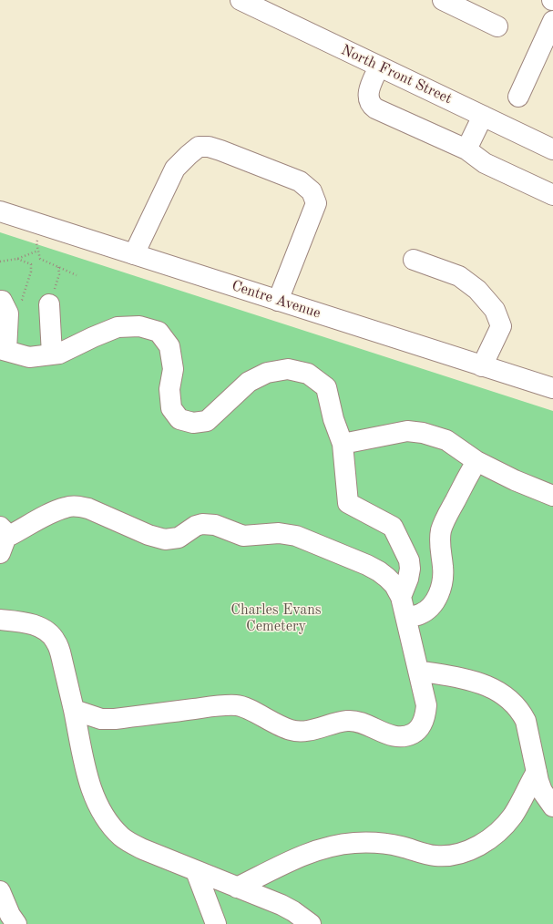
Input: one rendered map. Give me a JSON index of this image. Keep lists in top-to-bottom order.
{
  "streets": {
    "main road": ["North Front Street", "Centre Avenue"]
  },
  "parks": ["Charles Evans Cemetery"]
}
